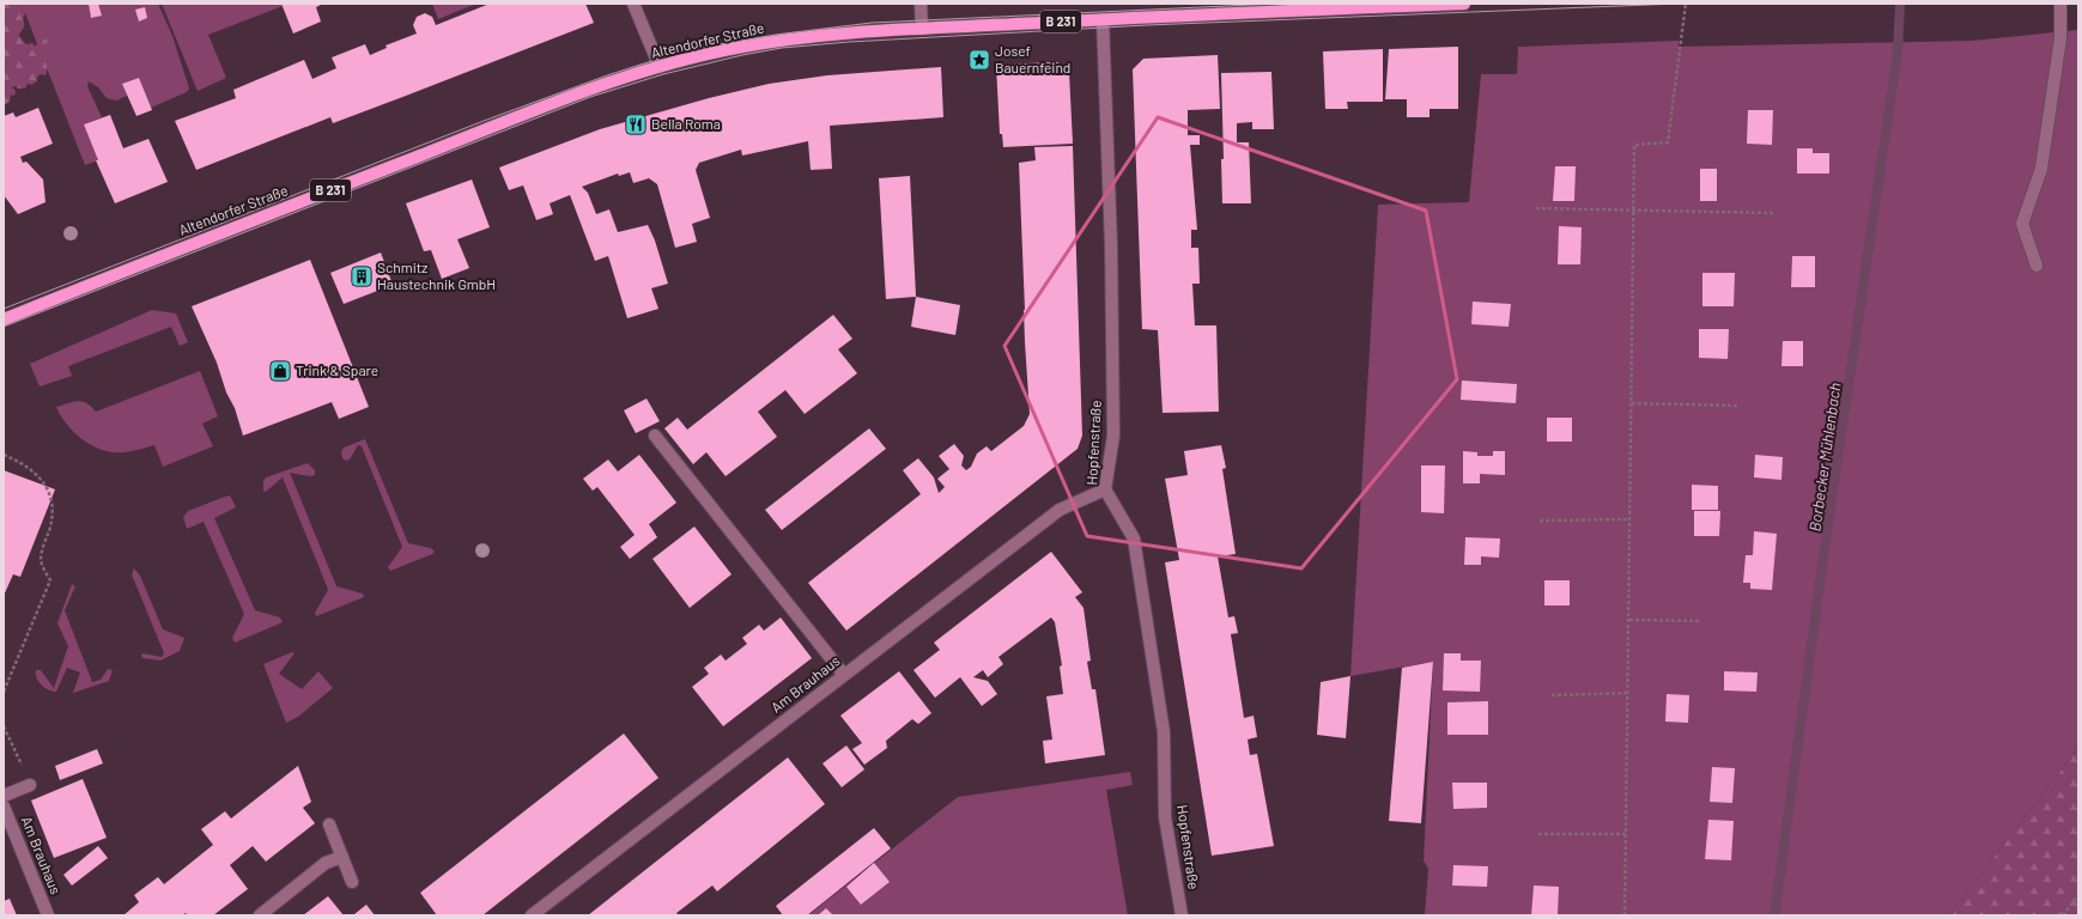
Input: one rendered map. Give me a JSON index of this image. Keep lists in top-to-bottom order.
{
  "streets": {
    "main road": ["B 231", "Altendorfer Straße"],
    "street": ["Hopfenstraße", "Am Brauhaus"]
  },
  "crossings": [
    ["Altendorfer Straße", "Hopfenstraße"],
    ["Hopfenstraße", "Am Brauhaus"]
  ],
  "water": ["Borbecker Mühlenbach"],
  "places": {
    "place": ["Josef Bauernfeind"],
    "restaurant": ["Bella Roma"],
    "building": ["Schmitz Haustechnik GmbH"],
    "shop": ["Trink & Spare"]
  }
}
